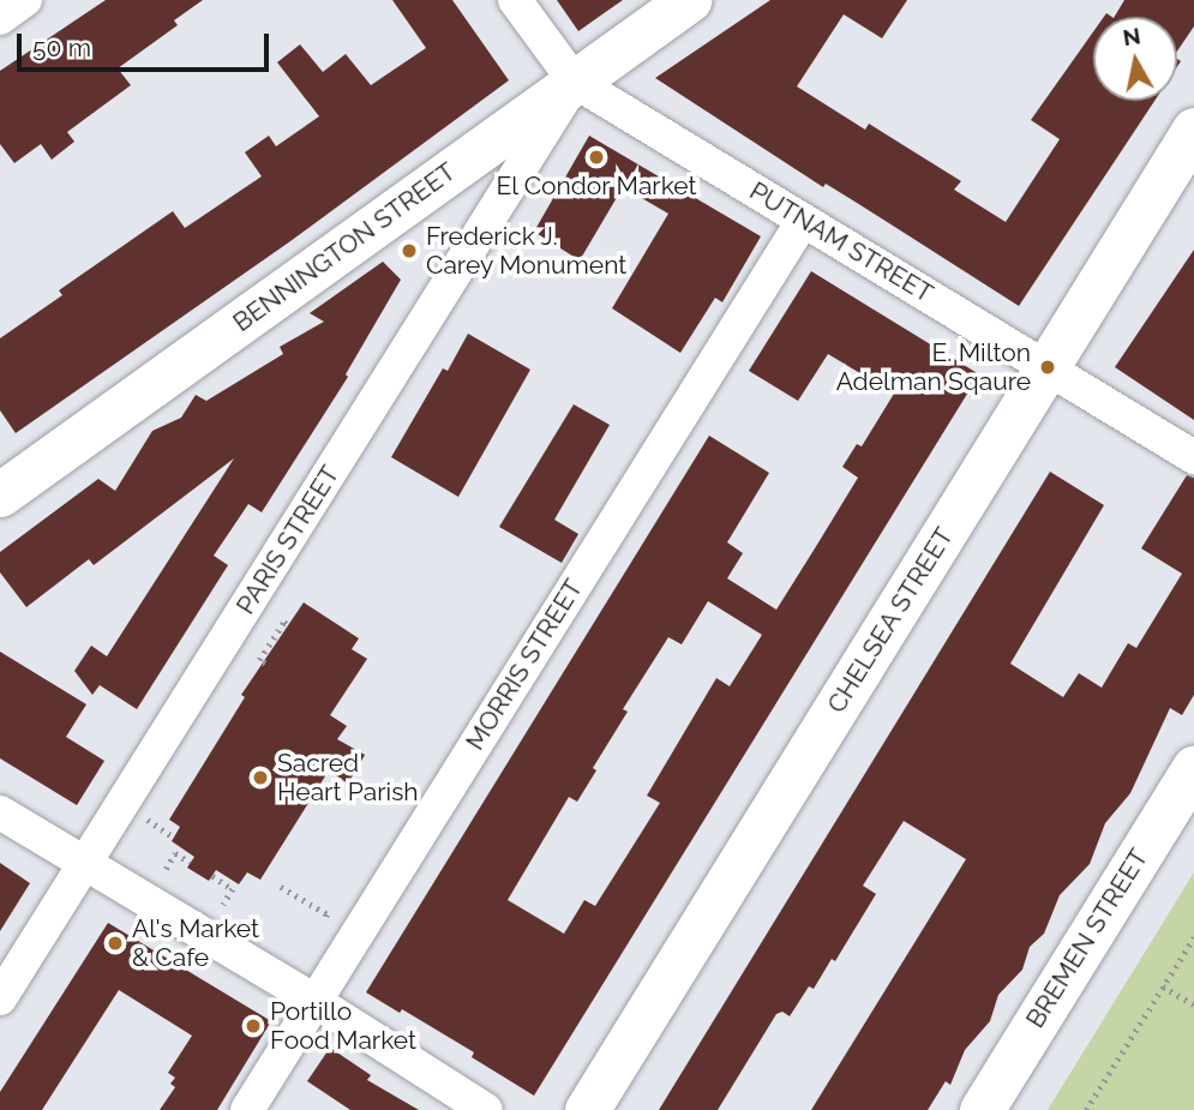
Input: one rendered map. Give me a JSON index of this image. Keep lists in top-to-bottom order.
{
  "streets": {
    "main road": ["BENNINGTON STREET", "CHELSEA STREET", "BREMEN STREET"],
    "street": ["PUTNAM STREET", "PARIS STREET", "MORRIS STREET"]
  },
  "crossings": [
    ["PUTNAM STREET", "BENNINGTON STREET"],
    ["PUTNAM STREET", "PARIS STREET"],
    ["PUTNAM STREET", "CHELSEA STREET"],
    ["PUTNAM STREET", "MORRIS STREET"],
    ["BENNINGTON STREET", "PARIS STREET"]
  ],
  "places": [
    "El Condor Market",
    "Frederick J. Carey Monument",
    "E. Milton Adelman Sqaure",
    "Sacred Heart Parish",
    "Al's Market & Cafe",
    "Portillo Food Market"
  ],
  "scale_bar": "50 m",
  "north": "top"
}
